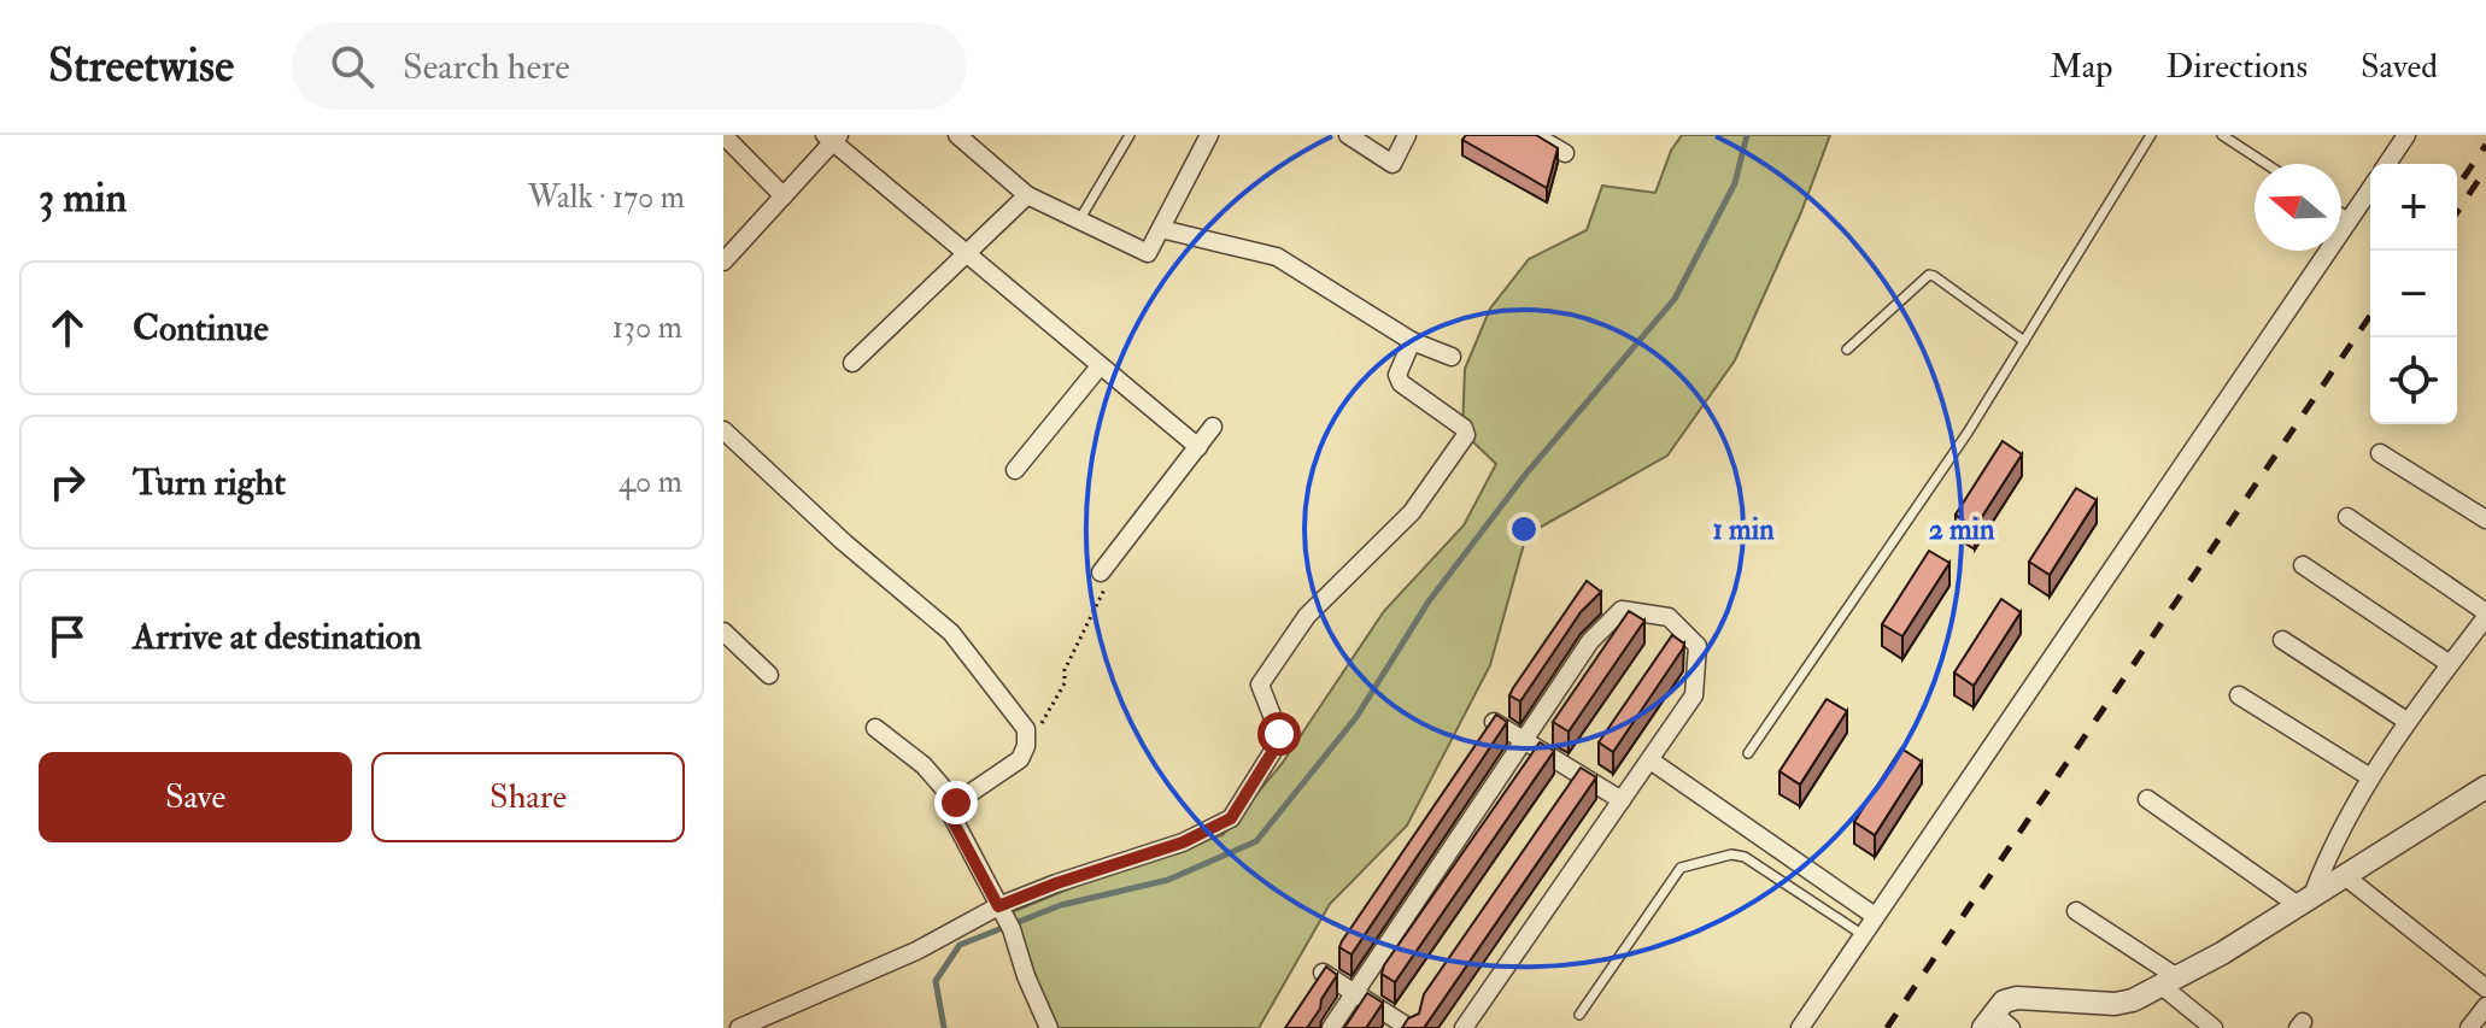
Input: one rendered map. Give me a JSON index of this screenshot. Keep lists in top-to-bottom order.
{
  "north": "left",
  "page": {
    "header": "Streetwise",
    "search": "Search here",
    "nav": ["Map", "Directions", "Saved"],
    "heading": ["3 min", "Walk · 170 m"],
    "map_buttons": ["+", "−"],
    "list": [
      ["Continue", "130 m"],
      ["Turn right", "40 m"],
      "Arrive at destination"
    ],
    "buttons": ["Save", "Share"]
  },
  "rings": ["1 min", "2 min"]
}
